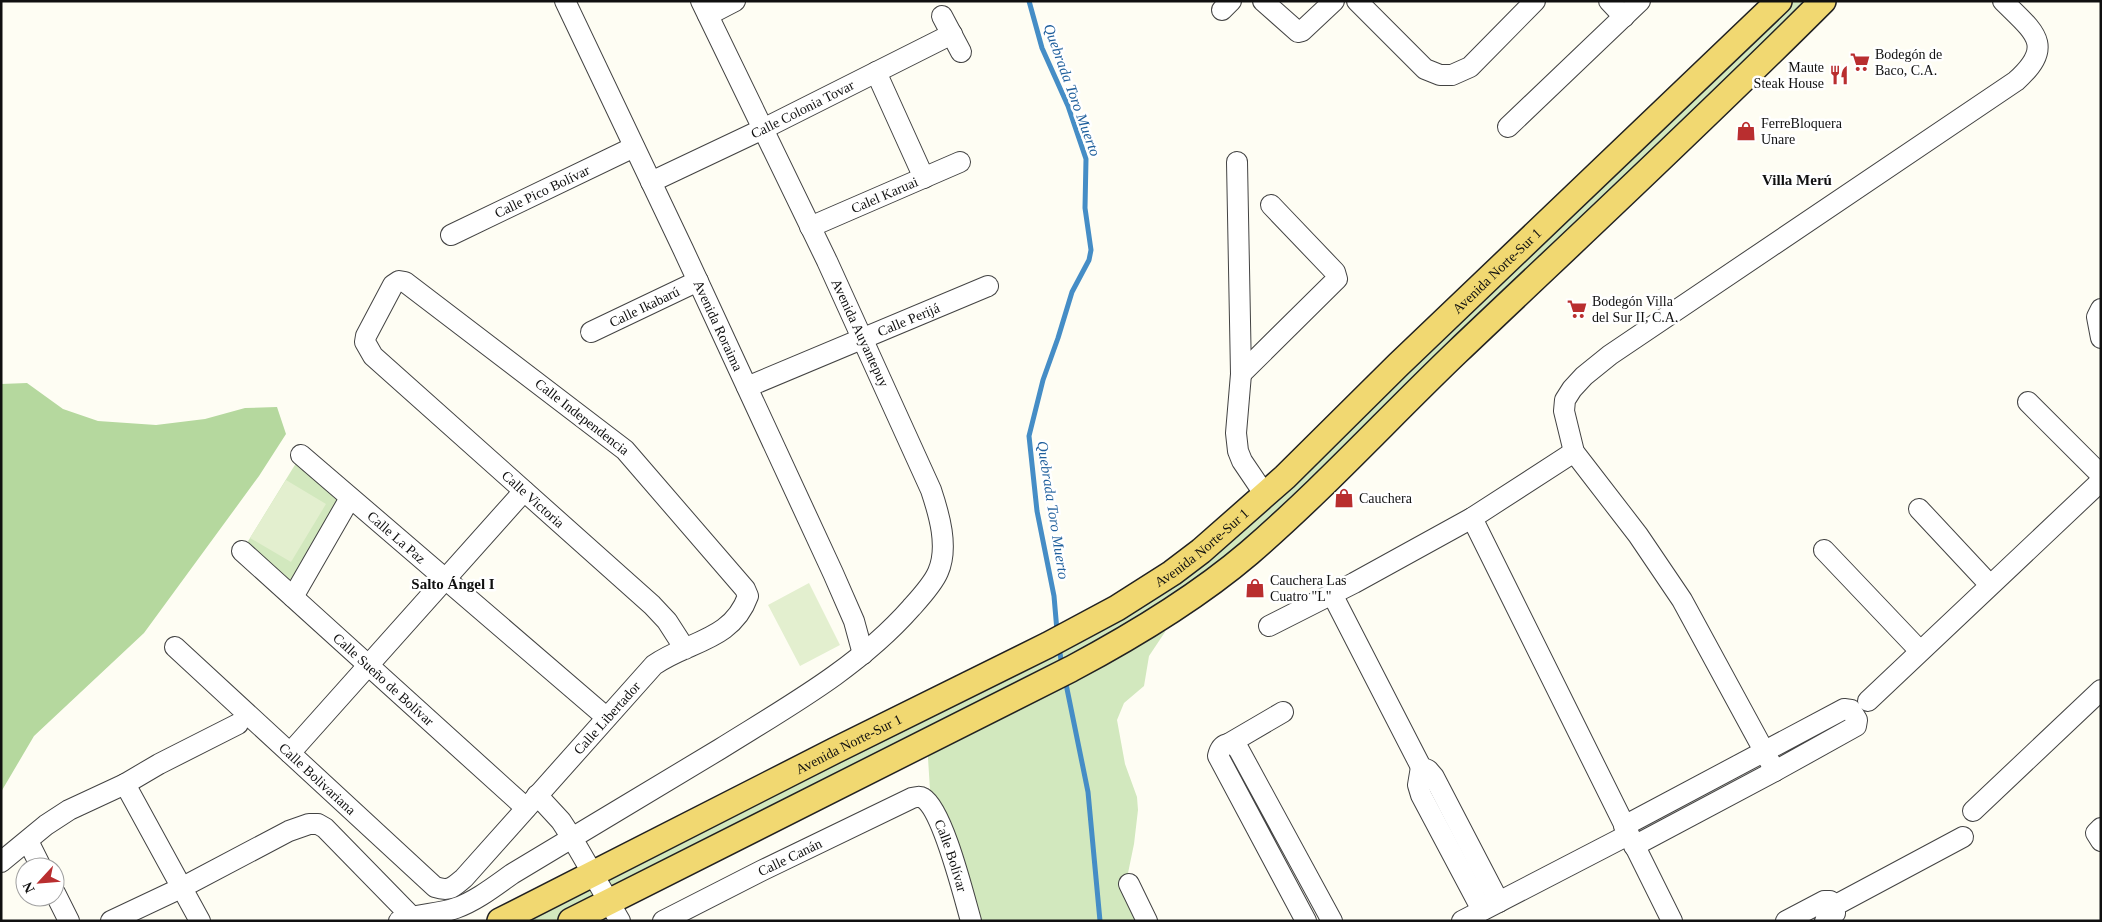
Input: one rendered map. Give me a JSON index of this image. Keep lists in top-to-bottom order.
{
  "streets": {
    "main road": ["Avenida Norte-Sur 1"],
    "street": [
      "Calle Colonia Tovar",
      "Calle Pico Bolívar",
      "Calel Karuai",
      "Calle Ikabarú",
      "Calle Perijá",
      "Avenida Roraima",
      "Avenida Auyantepuy",
      "Calle Independencia",
      "Calle Victoria",
      "Calle La Paz",
      "Calle Sueño de Bolívar",
      "Calle Libertador",
      "Calle Bolivariana",
      "Calle Bolívar",
      "Calle Canán"
    ]
  },
  "crossings": [
    ["Calle Colonia Tovar", "Avenida Roraima"],
    ["Calle Colonia Tovar", "Avenida Auyantepuy"],
    ["Calle Pico Bolívar", "Avenida Roraima"],
    ["Calel Karuai", "Avenida Auyantepuy"],
    ["Avenida Norte-Sur 1", "Calle Sueño de Bolívar"],
    ["Calle Ikabarú", "Avenida Roraima"],
    ["Calle Perijá", "Avenida Roraima"],
    ["Calle Perijá", "Avenida Auyantepuy"],
    ["Avenida Roraima", "Avenida Auyantepuy"],
    ["Avenida Auyantepuy", "Calle Sueño de Bolívar"],
    ["Calle Independencia", "Calle Victoria"],
    ["Calle Independencia", "Calle Libertador"],
    ["Calle Victoria", "Calle Libertador"],
    ["Calle La Paz", "Calle Libertador"],
    ["Calle Sueño de Bolívar", "Calle Libertador"],
    ["Calle Libertador", "Calle Bolivariana"],
    ["Calle Bolívar", "Calle Canán"]
  ],
  "districts": ["Villa Merú", "Salto Ángel I"],
  "water": ["Quebrada Toro Muerto"],
  "places": {
    "supermarket": ["Bodegón de Baco, C.A.", "Bodegón Villa del Sur II, C.A."],
    "restaurant": ["Maute Steak House"],
    "shop": ["FerreBloquera Unare", "Cauchera", "Cauchera Las Cuatro \"L\""]
  },
  "north": "bottom left"
}
